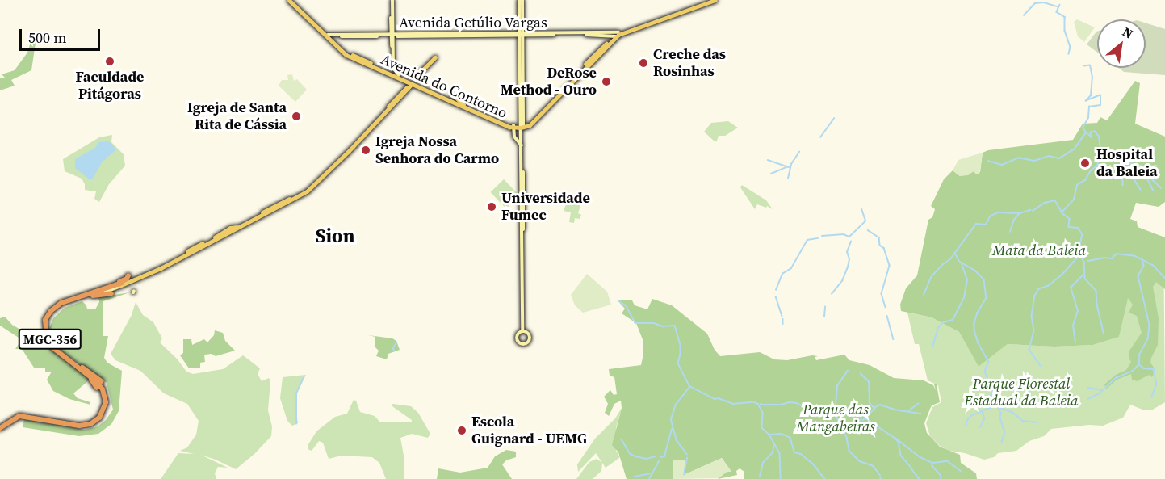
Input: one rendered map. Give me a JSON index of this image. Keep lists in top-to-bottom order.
{
  "streets": {
    "highway": ["MGC-356"],
    "main road": ["Avenida Getúlio Vargas", "Avenida do Contorno"]
  },
  "crossings": [
    ["Avenida Getúlio Vargas", "Avenida do Contorno"]
  ],
  "districts": ["Sion"],
  "parks": ["Mata da Baleia", "Parque Florestal Estadual da Baleia", "Parque das Mangabeiras"],
  "places": [
    "Faculdade Pitágoras",
    "Creche das Rosinhas",
    "DeRose Method - Ouro",
    "Igreja de Santa Rita de Cássia",
    "Igreja Nossa Senhora do Carmo",
    "Hospital da Baleia",
    "Universidade Fumec",
    "Escola Guignard - UEMG"
  ],
  "scale_bar": "500 m",
  "north": "top right"
}
